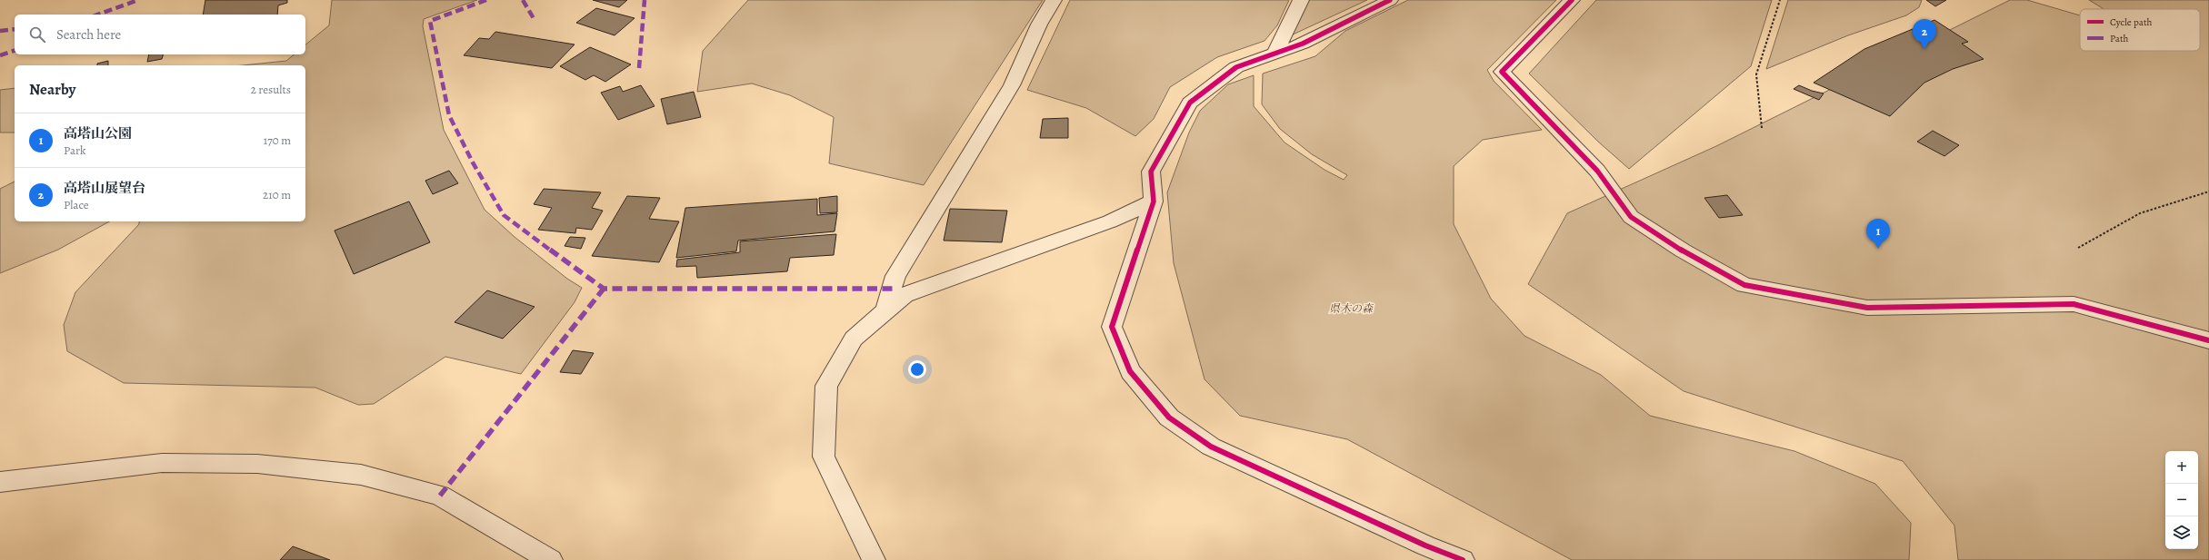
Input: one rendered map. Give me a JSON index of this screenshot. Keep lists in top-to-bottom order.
{
  "parks": ["県木の森"],
  "legend": ["Cycle path", "Path"],
  "page": {
    "search": "Search here",
    "pins": ["2", "1"],
    "heading": ["Nearby", "2 results"],
    "list": [
      {
        "mark": "1",
        "name": "高塔山公園",
        "note": "Park",
        "value": "170 m"
      },
      {
        "mark": "2",
        "name": "高塔山展望台",
        "note": "Place",
        "value": "210 m"
      }
    ],
    "map_buttons": ["+", "−"]
  }
}
